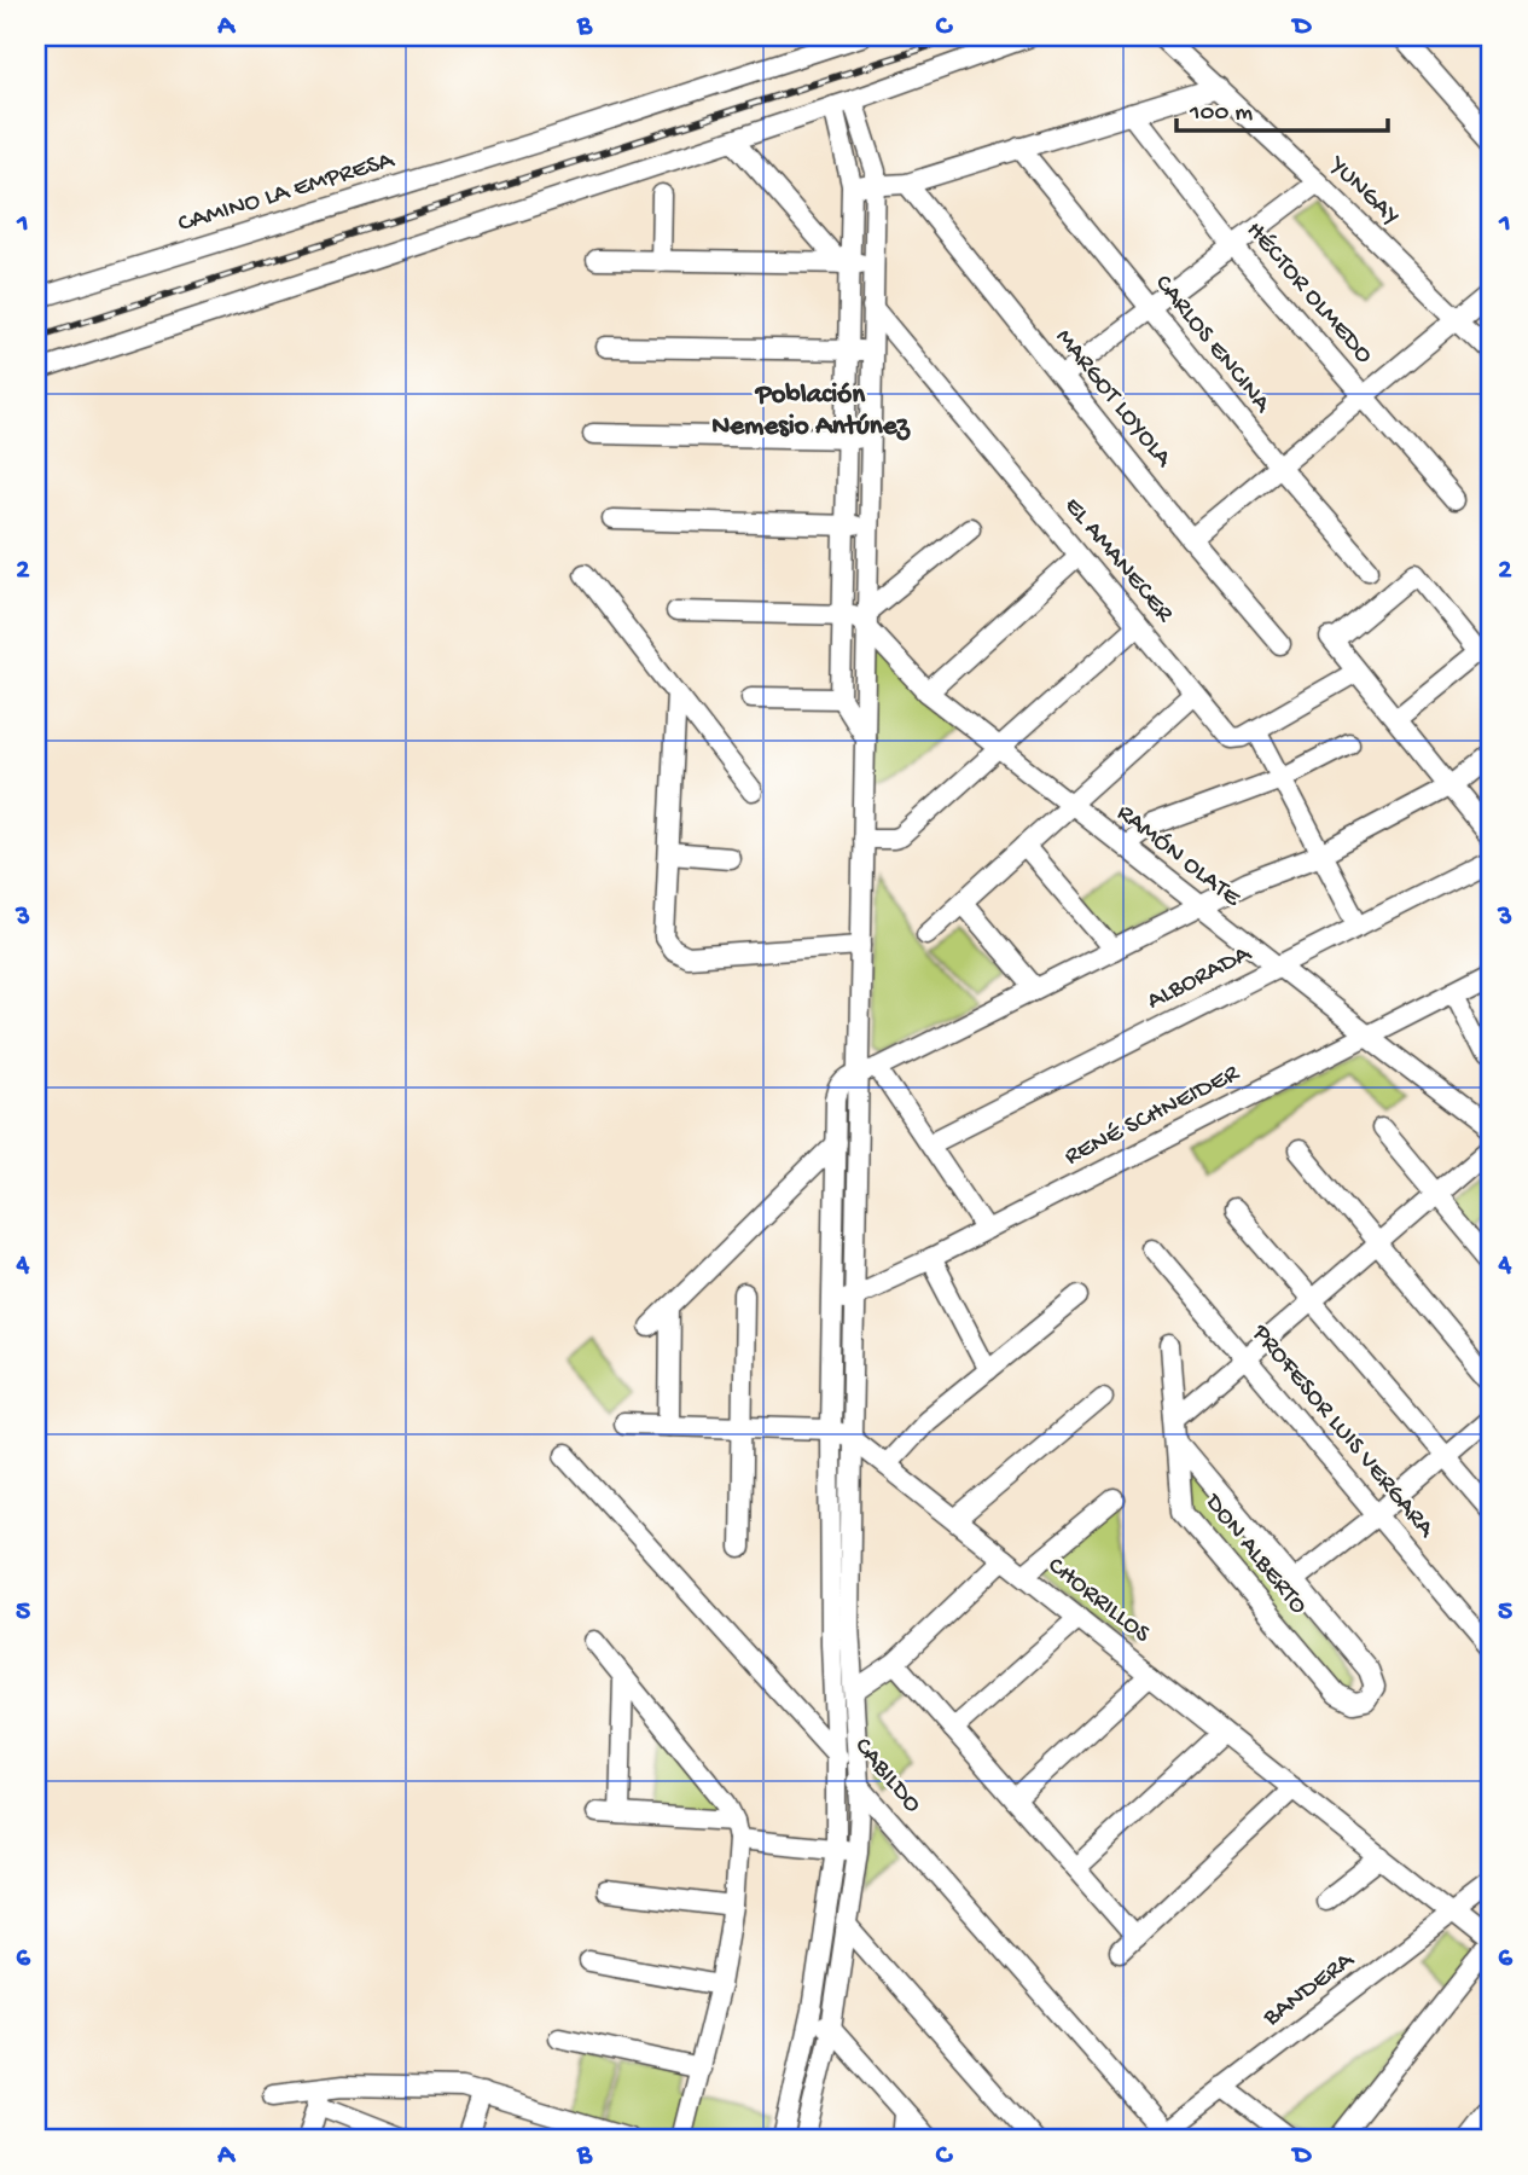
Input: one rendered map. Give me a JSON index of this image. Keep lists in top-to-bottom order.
{
  "streets": {
    "street": [
      "YUNGAY",
      "CAMINO LA EMPRESA",
      "HÉCTOR OLMEDO",
      "CARLOS ENCINA",
      "MARGOT LOYOLA",
      "EL AMANECER",
      "RAMÓN OLATE",
      "ALBORADA",
      "RENÉ SCHNEIDER",
      "PROFESOR LUIS VERGARA",
      "DON ALBERTO",
      "CHORRILLOS",
      "CABILDO",
      "BANDERA"
    ]
  },
  "crossings": [
    ["RAMÓN OLATE", "ALBORADA"],
    ["RAMÓN OLATE", "RENÉ SCHNEIDER"],
    ["CHORRILLOS", "BANDERA"],
    ["CABILDO", "BANDERA"]
  ],
  "districts": ["Población Nemesio Antúnez"],
  "scale_bar": "100 m",
  "grid": {
    "columns": [
      "A",
      "B",
      "C",
      "D"
    ],
    "rows": [
      "1",
      "2",
      "3",
      "4",
      "5",
      "6"
    ]
  }
}
